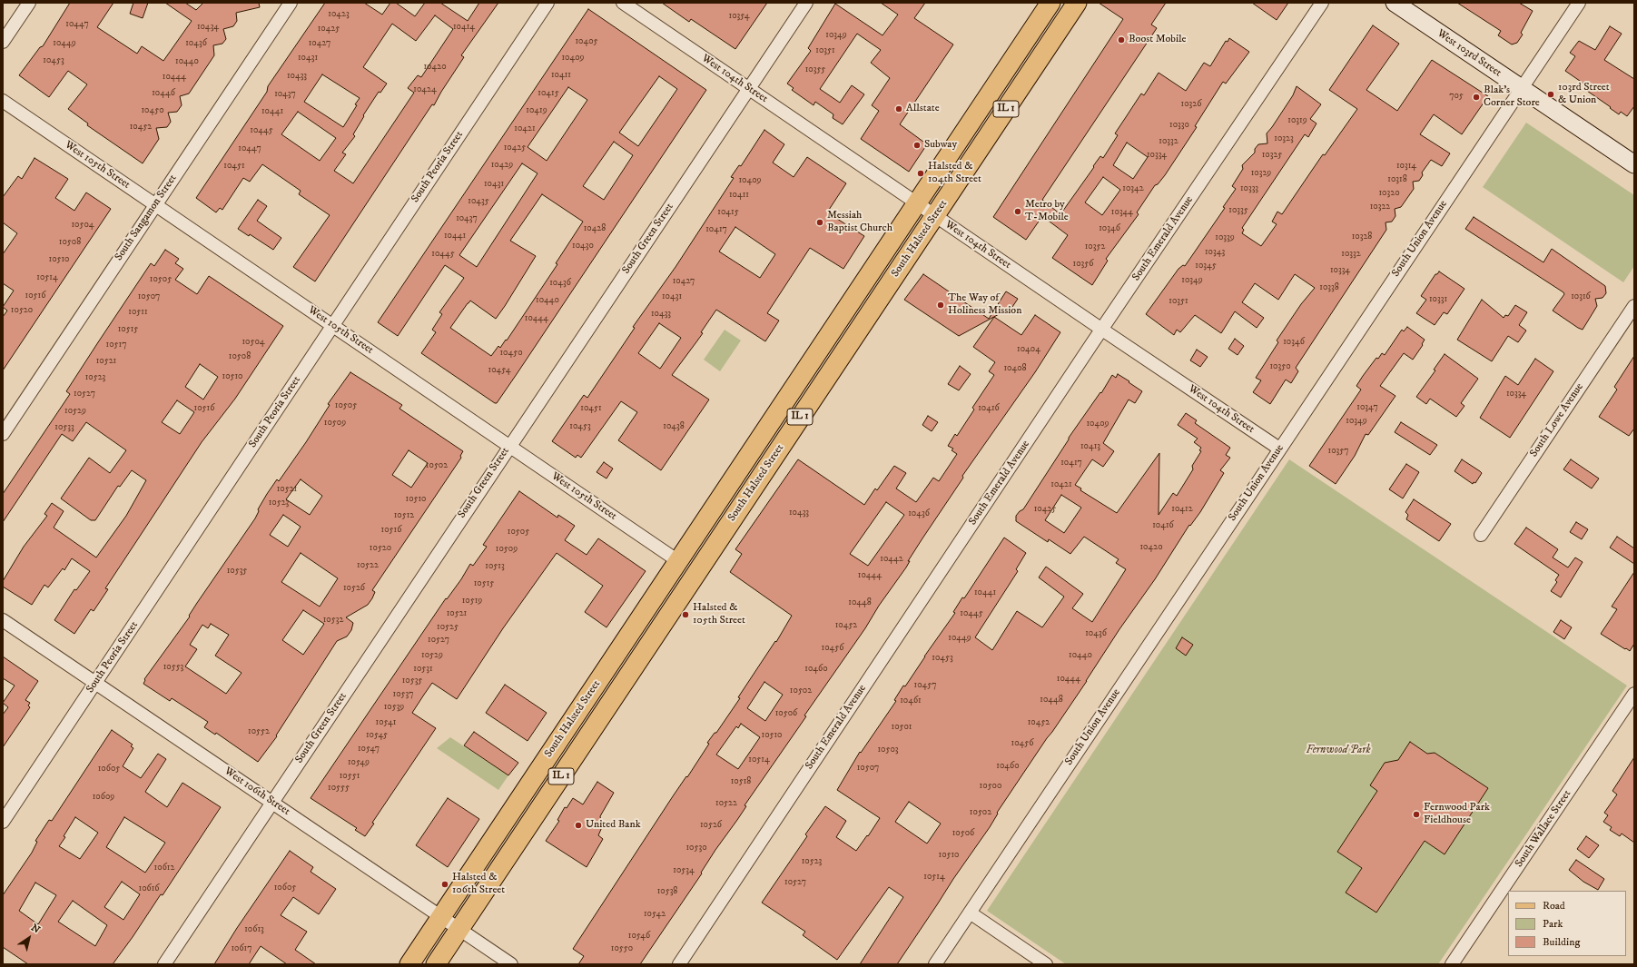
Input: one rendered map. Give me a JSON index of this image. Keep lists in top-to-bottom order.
{
  "streets": {
    "main road": ["West 103rd Street", "IL 1", "South Halsted Street"],
    "street": [
      "West 104th Street",
      "West 105th Street",
      "South Peoria Street",
      "South Sangamon Street",
      "South Green Street",
      "South Emerald Avenue",
      "South Union Avenue",
      "South Lowe Avenue",
      "West 106th Street",
      "South Wallace Street"
    ]
  },
  "crossings": [
    ["West 103rd Street", "South Union Avenue"],
    ["West 104th Street", "South Green Street"],
    ["West 104th Street", "South Halsted Street"],
    ["West 104th Street", "South Emerald Avenue"],
    ["West 104th Street", "South Union Avenue"],
    ["West 105th Street", "South Peoria Street"],
    ["West 105th Street", "South Sangamon Street"],
    ["West 105th Street", "South Green Street"],
    ["West 105th Street", "South Halsted Street"],
    ["South Peoria Street", "West 106th Street"],
    ["South Green Street", "West 106th Street"],
    ["South Halsted Street", "West 106th Street"]
  ],
  "parks": ["Fernwood Park"],
  "places": [
    "Boost Mobile",
    "103rd Street & Union",
    "Blak's Corner Store",
    "Allstate",
    "Subway",
    "Halsted & 104th Street",
    "Metro by T-Mobile",
    "Messiah Baptist Church",
    "The Way of Holiness Mission",
    "Halsted & 105th Street",
    "Fernwood Park Fieldhouse",
    "United Bank",
    "Halsted & 106th Street"
  ],
  "house_numbers": [
    "10423",
    "10354",
    "10447",
    "10434",
    "10414",
    "10425",
    "10349",
    "10405",
    "10449",
    "10436",
    "10427",
    "10351",
    "10431",
    "10409",
    "10453",
    "10440",
    "10420",
    "10355",
    "10411",
    "10433",
    "10444",
    "10424",
    "10446",
    "10415",
    "10437",
    "705",
    "10326",
    "10450",
    "10419",
    "10441",
    "10319",
    "10330",
    "10452",
    "10421",
    "10445",
    "10323",
    "10332",
    "10425",
    "10447",
    "10334",
    "10325",
    "10429",
    "10451",
    "10314",
    "10329",
    "10318",
    "10409",
    "10431",
    "10342",
    "10333",
    "10320",
    "10411",
    "10435",
    "10322",
    "10335",
    "10415",
    "10344",
    "10437",
    "10504",
    "10428",
    "10346",
    "10417",
    "10441",
    "10328",
    "10339",
    "10508",
    "10430",
    "10352",
    "10343",
    "10445",
    "10332",
    "10510",
    "10356",
    "10345",
    "10334",
    "10514",
    "10505",
    "10349",
    "10427",
    "10436",
    "10338",
    "10516",
    "10507",
    "10431",
    "10316",
    "10331",
    "10440",
    "10351",
    "10520",
    "10511",
    "10433",
    "10444",
    "10515",
    "10504",
    "10346",
    "10517",
    "10404",
    "10450",
    "10508",
    "10521",
    "10350",
    "10408",
    "10454",
    "10510",
    "10523",
    "10527",
    "10334",
    "10505",
    "10347",
    "10516",
    "10451",
    "10416",
    "10529",
    "10349",
    "10509",
    "10409",
    "10453",
    "10438",
    "10533",
    "10413",
    "10357",
    "10417",
    "10502",
    "10421",
    "10521",
    "10510",
    "10523",
    "10425",
    "10412",
    "10433",
    "10436",
    "10512",
    "10416",
    "10516",
    "10505",
    "10420",
    "10520",
    "10509",
    "10442",
    "10522",
    "10513",
    "10535",
    "10444",
    "10515",
    "10526",
    "10441",
    "10519",
    "10448",
    "10521",
    "10445",
    "10532",
    "10452",
    "10525",
    "10436",
    "10449",
    "10527",
    "10456",
    "10529",
    "10440",
    "10453",
    "10553",
    "10531",
    "10460",
    "10444",
    "10535",
    "10457",
    "10502",
    "10537",
    "10448",
    "10461",
    "10539",
    "10506",
    "10541",
    "10452",
    "10501",
    "10552",
    "10545",
    "10510",
    "10456",
    "10547",
    "10503",
    "10514",
    "10549",
    "10460",
    "10507",
    "10605",
    "10551",
    "10518",
    "10500",
    "10555",
    "10609",
    "10522",
    "10502",
    "10526",
    "10506",
    "10530",
    "10510",
    "10523",
    "10612",
    "10534",
    "10514",
    "10527",
    "10605",
    "10616",
    "10538",
    "10542",
    "10613",
    "10546",
    "10617",
    "10550"
  ],
  "legend": ["Road", "Park", "Building"],
  "north": "top right"
}
